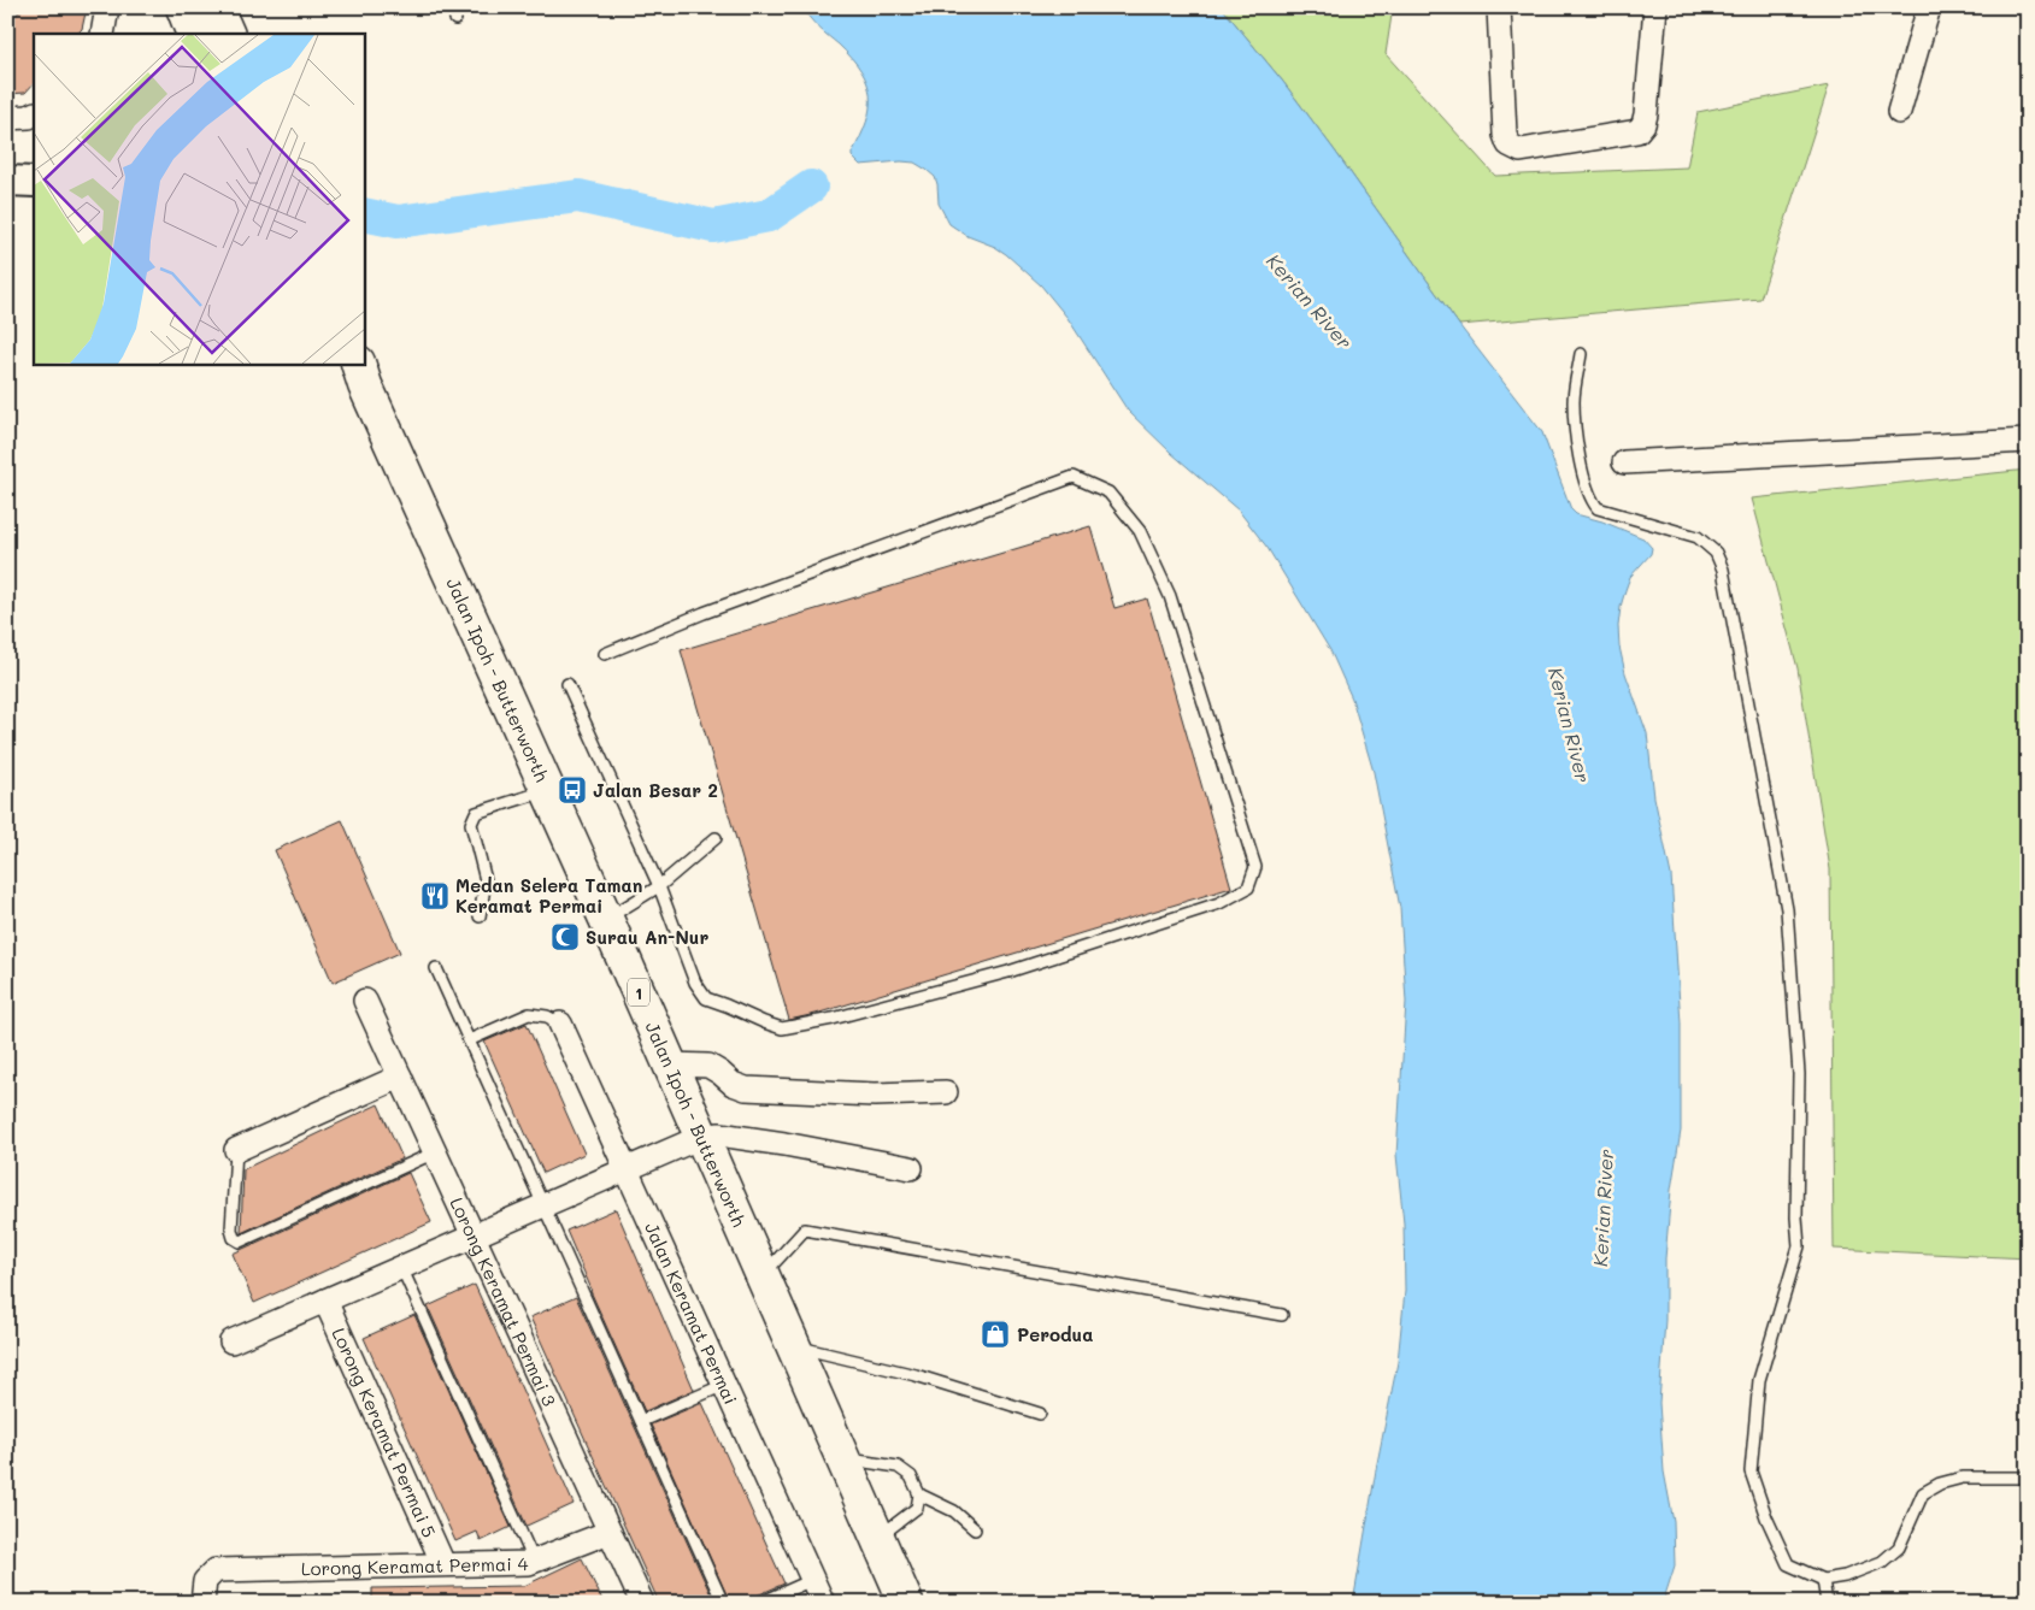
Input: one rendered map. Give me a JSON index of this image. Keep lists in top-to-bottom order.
{
  "streets": {
    "highway": ["Jalan Ipoh - Butterworth", "1"],
    "street": [
      "Lorong Keramat Permai 3",
      "Jalan Keramat Permai",
      "Lorong Keramat Permai 5",
      "Lorong Keramat Permai 4"
    ]
  },
  "crossings": [
    ["Lorong Keramat Permai 3", "Lorong Keramat Permai 4"],
    ["Lorong Keramat Permai 5", "Lorong Keramat Permai 4"]
  ],
  "water": ["Kerian River"],
  "places": {
    "bus stop": ["Jalan Besar 2"],
    "restaurant": ["Medan Selera Taman Keramat Permai"],
    "mosque": ["Surau An-Nur"],
    "shop": ["Perodua"]
  }
}
